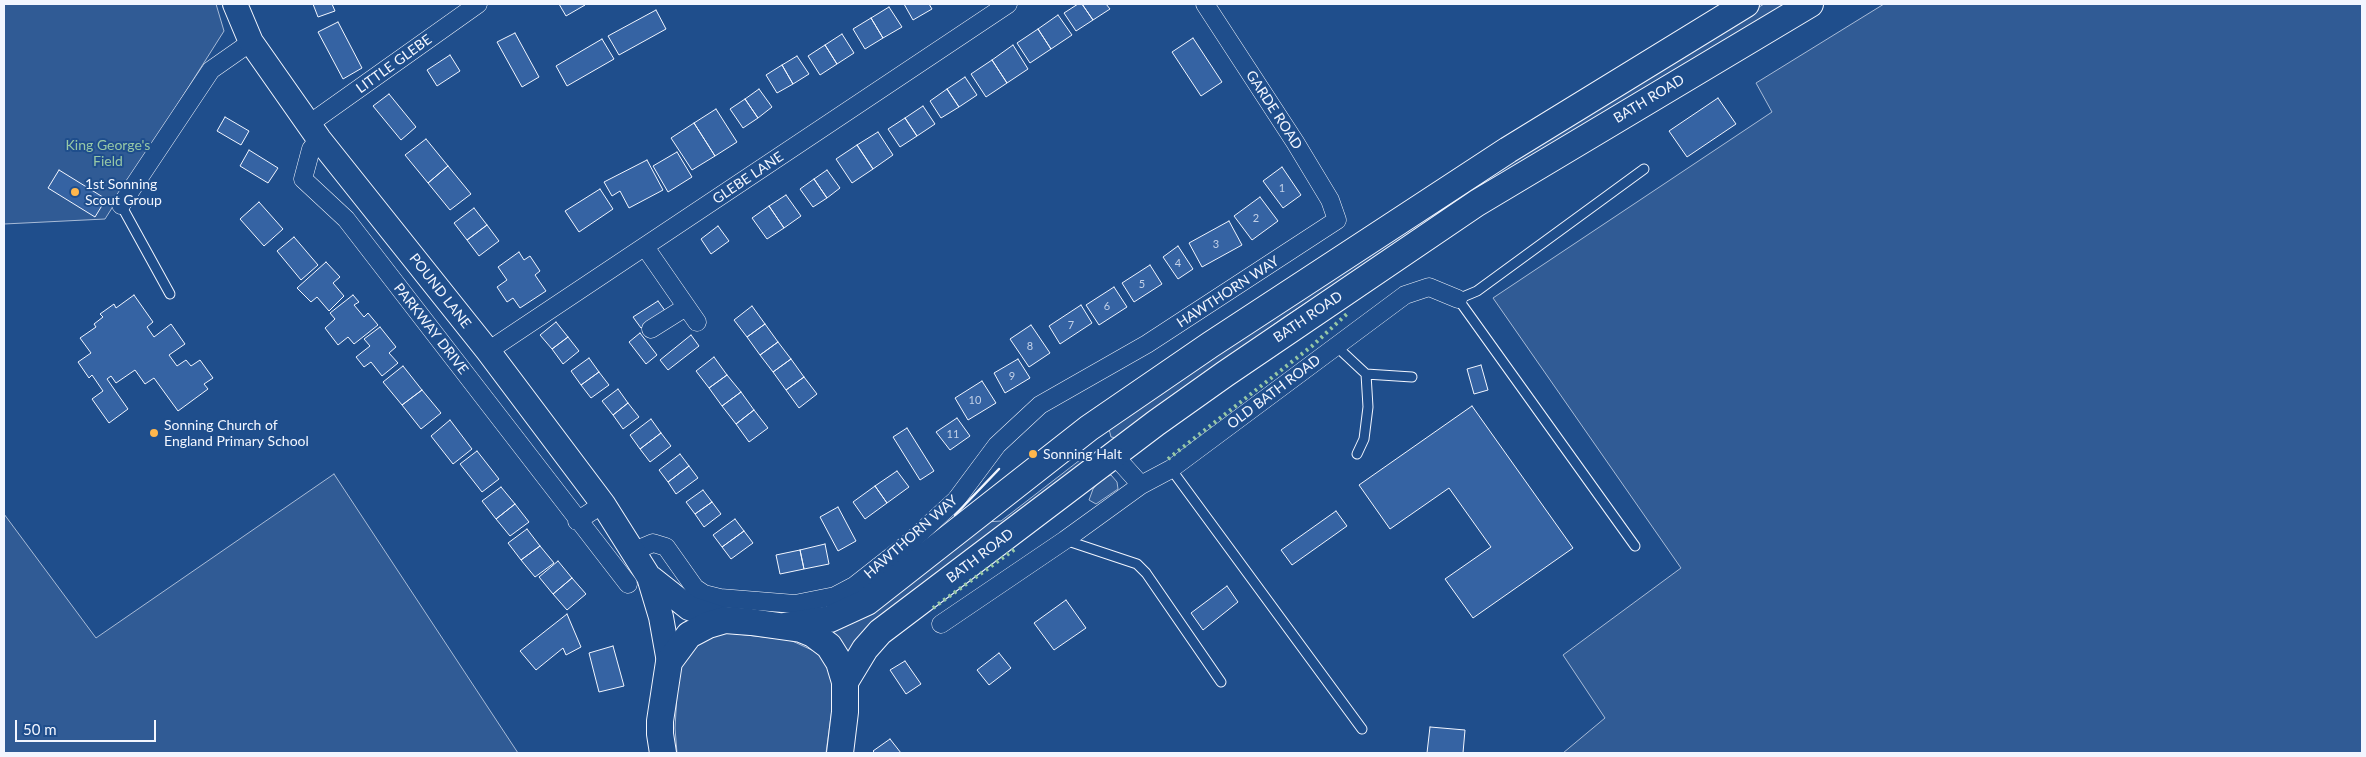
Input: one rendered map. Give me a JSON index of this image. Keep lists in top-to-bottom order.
{
  "streets": {
    "main road": ["BATH ROAD"],
    "street": [
      "LITTLE GLEBE",
      "GARDE ROAD",
      "GLEBE LANE",
      "POUND LANE",
      "HAWTHORN WAY",
      "PARKWAY DRIVE",
      "OLD BATH ROAD"
    ]
  },
  "crossings": [
    ["LITTLE GLEBE", "POUND LANE"],
    ["LITTLE GLEBE", "PARKWAY DRIVE"],
    ["GARDE ROAD", "HAWTHORN WAY"],
    ["GLEBE LANE", "POUND LANE"],
    ["POUND LANE", "HAWTHORN WAY"],
    ["POUND LANE", "PARKWAY DRIVE"]
  ],
  "parks": ["King George's Field"],
  "places": ["1st Sonning Scout Group", "Sonning Church of England Primary School", "Sonning Halt"],
  "house_numbers": [
    "1",
    "2",
    "3",
    "4",
    "5",
    "6",
    "7",
    "8",
    "9",
    "10",
    "11"
  ],
  "scale_bar": "50 m"
}
